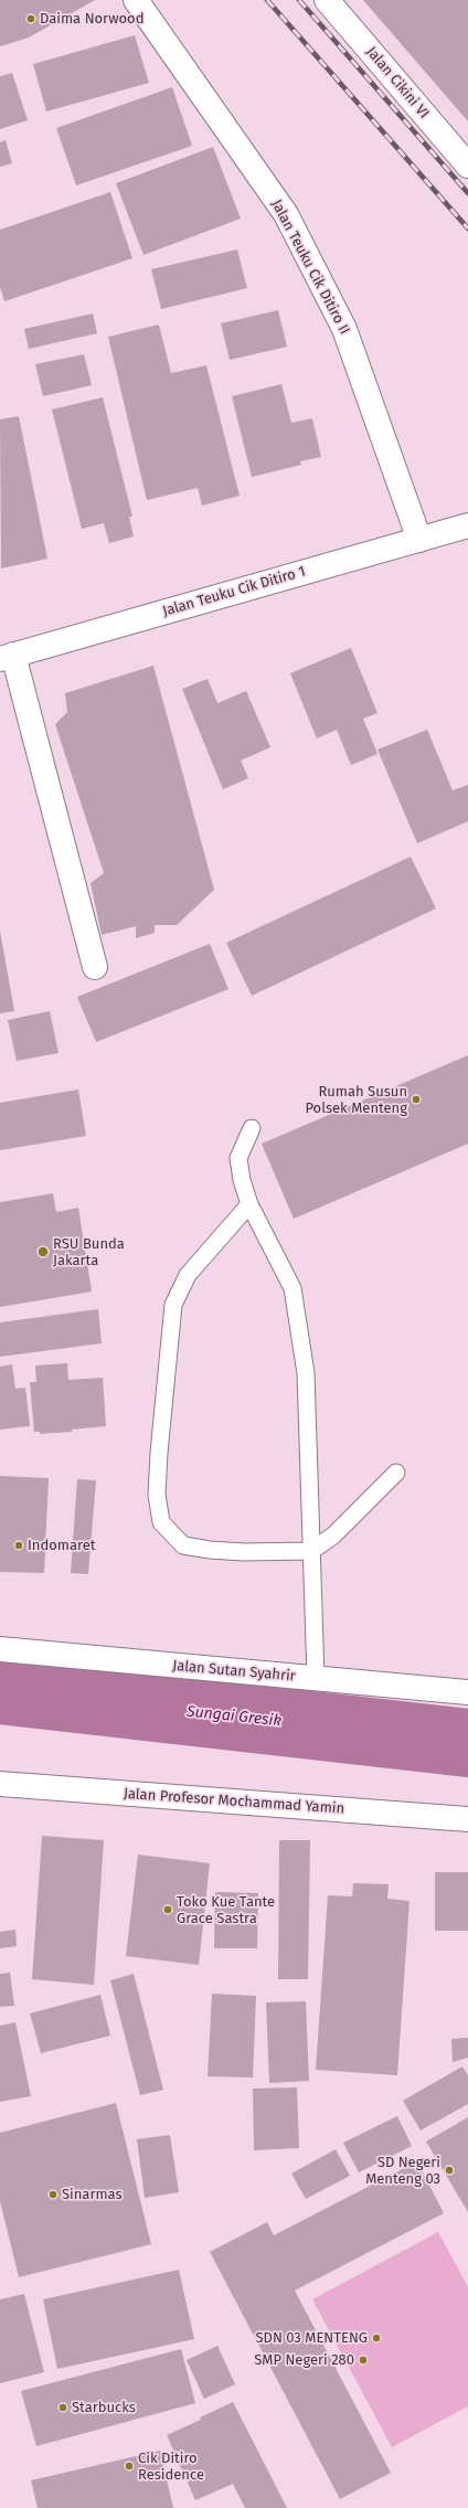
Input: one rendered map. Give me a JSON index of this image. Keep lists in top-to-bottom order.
{
  "streets": {
    "street": [
      "Jalan Cikini VI",
      "Jalan Teuku Cik Ditiro II",
      "Jalan Teuku Cik Ditiro 1",
      "Jalan Sutan Syahrir",
      "Jalan Profesor Mochammad Yamin"
    ]
  },
  "crossings": [
    ["Jalan Teuku Cik Ditiro II", "Jalan Teuku Cik Ditiro 1"]
  ],
  "water": ["Sungai Gresik"],
  "places": [
    "Daima Norwood",
    "Rumah Susun Polsek Menteng",
    "RSU Bunda Jakarta",
    "Indomaret",
    "Toko Kue Tante Grace Sastra",
    "SD Negeri Menteng 03",
    "Sinarmas",
    "SDN 03 MENTENG",
    "SMP Negeri 280",
    "Starbucks",
    "Cik Ditiro Residence"
  ]
}
